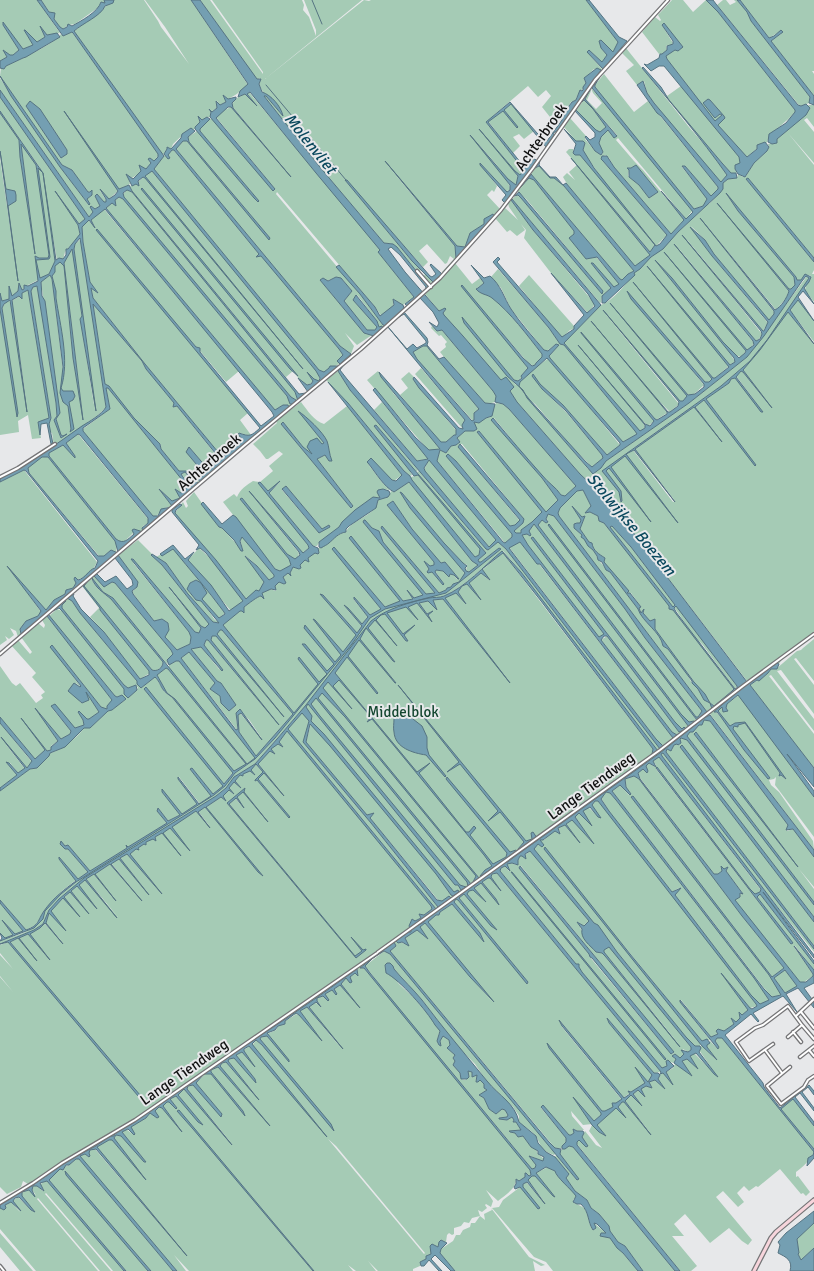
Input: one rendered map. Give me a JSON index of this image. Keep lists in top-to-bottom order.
{
  "streets": {
    "street": ["Achterbroek", "Lange Tiendweg"]
  },
  "water": ["Molenvliet", "Stolwijkse Boezem"],
  "parks": ["Middelblok"]
}
